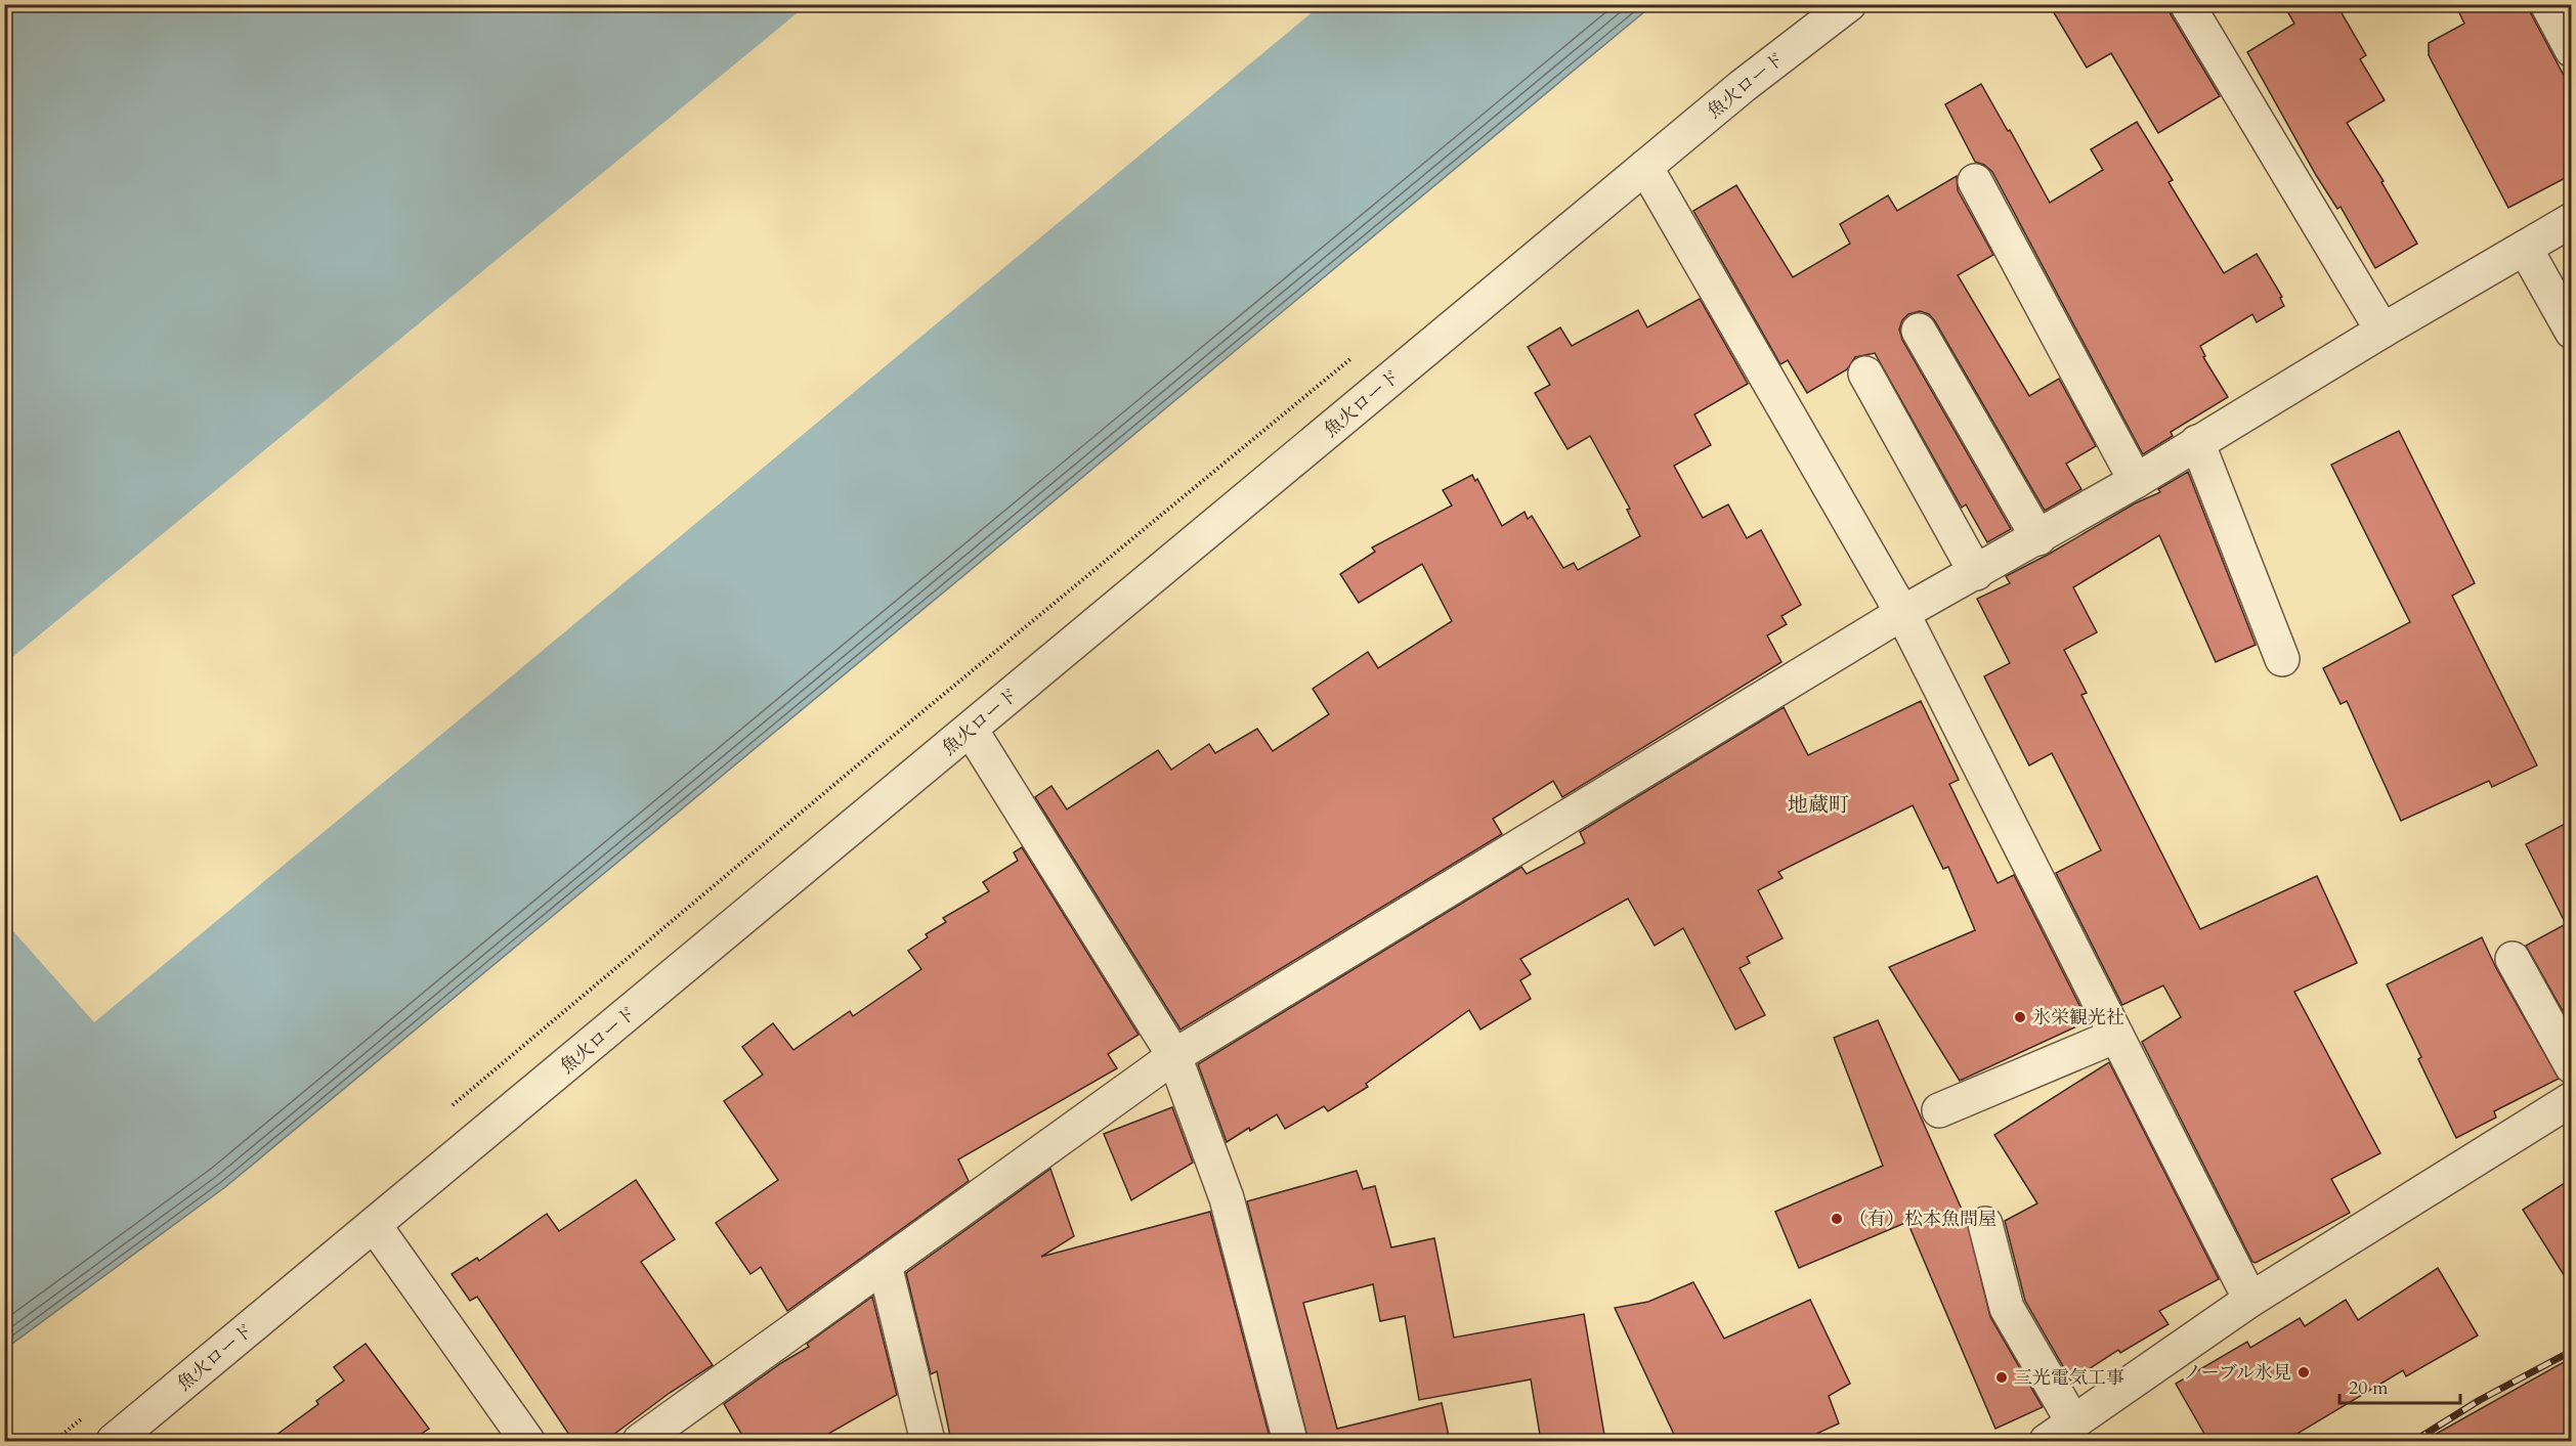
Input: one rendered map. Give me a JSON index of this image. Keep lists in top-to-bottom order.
{
  "streets": {
    "street": ["魚火ロード"]
  },
  "districts": ["地蔵町"],
  "places": [
    "氷栄観光社",
    "（有）松本魚問屋",
    "ノーブル氷見",
    "三光電気工事"
  ],
  "scale_bar": "20 m"
}
